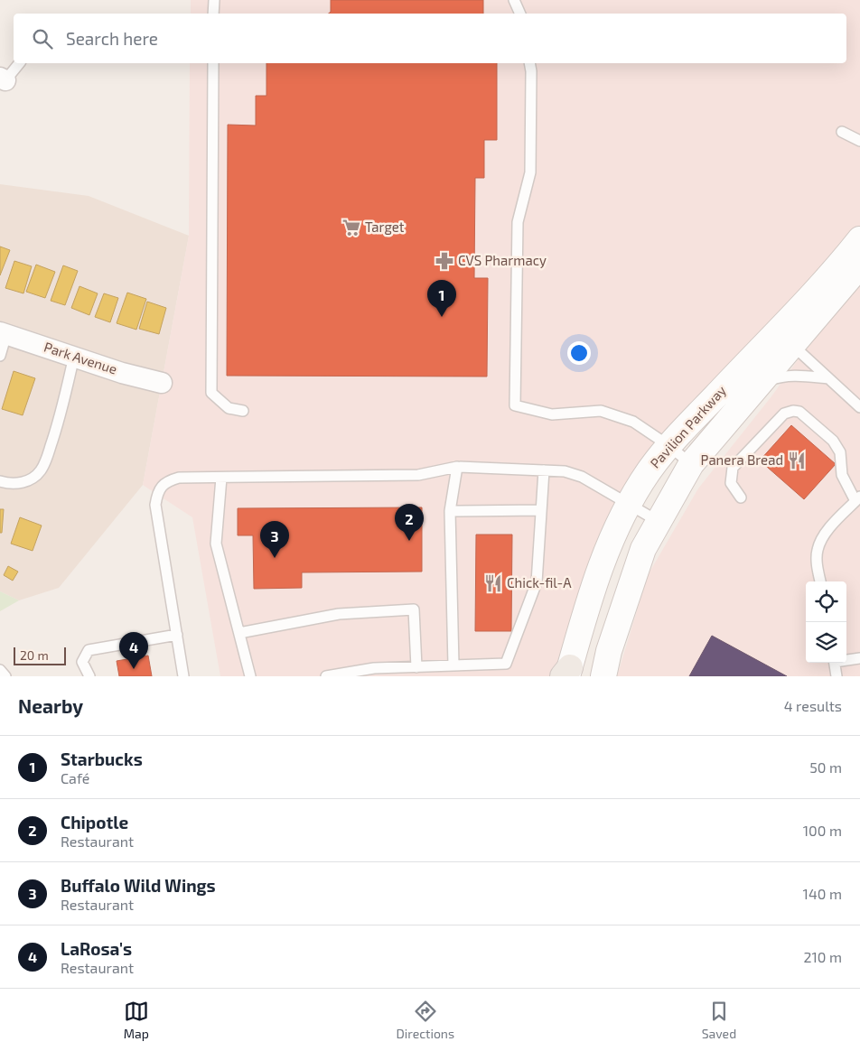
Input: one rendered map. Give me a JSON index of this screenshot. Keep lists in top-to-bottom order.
{
  "streets": {
    "main road": ["Pavilion Parkway"],
    "street": ["Park Avenue"]
  },
  "places": {
    "supermarket": ["Target"],
    "pharmacy": ["CVS Pharmacy"],
    "restaurant": ["Panera Bread", "Chick-fil-A"]
  },
  "scale_bar": "20 m",
  "page": {
    "search": "Search here",
    "pins": [
      "1",
      "2",
      "3",
      "4"
    ],
    "scale": "20 m",
    "heading": ["Nearby", "4 results"],
    "list": [
      {
        "mark": "1",
        "name": "Starbucks",
        "note": "Café",
        "value": "50 m"
      },
      {
        "mark": "2",
        "name": "Chipotle",
        "note": "Restaurant",
        "value": "100 m"
      },
      {
        "mark": "3",
        "name": "Buffalo Wild Wings",
        "note": "Restaurant",
        "value": "140 m"
      },
      {
        "mark": "4",
        "name": "LaRosa's",
        "note": "Restaurant",
        "value": "210 m"
      }
    ],
    "nav": ["Map", "Directions", "Saved"]
  }
}
